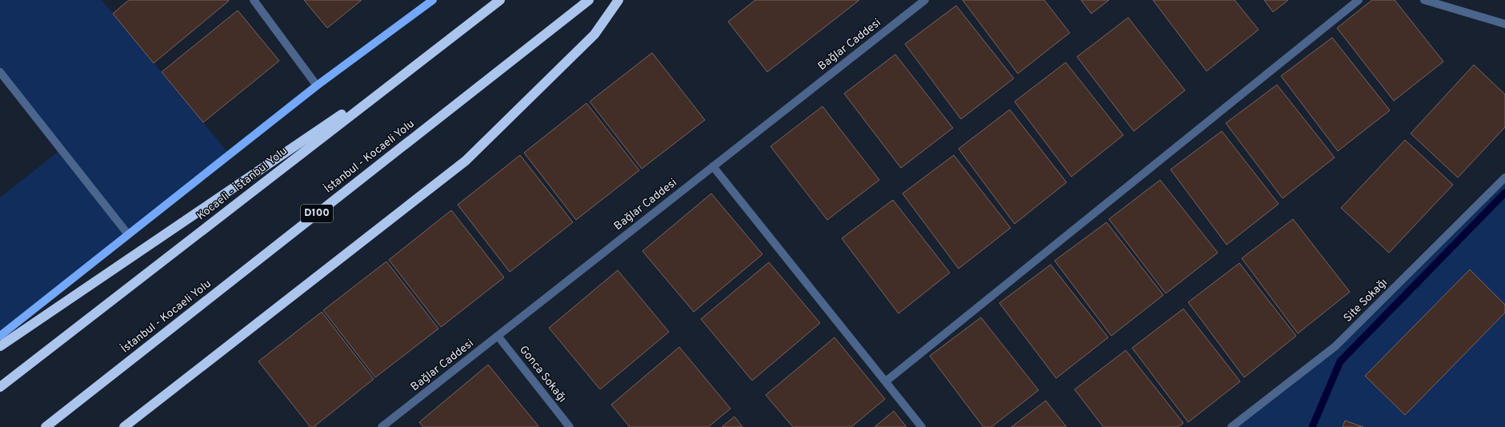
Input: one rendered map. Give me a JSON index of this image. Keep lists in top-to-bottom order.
{
  "streets": {
    "highway": ["İstanbul - Kocaeli Yolu", "Kocaeli - İstanbul Yolu", "D100"],
    "street": ["Bağlar Caddesi", "Site Sokağı", "Gonca Sokağı"]
  },
  "crossings": [
    ["Bağlar Caddesi", "Gonca Sokağı"]
  ]
}
